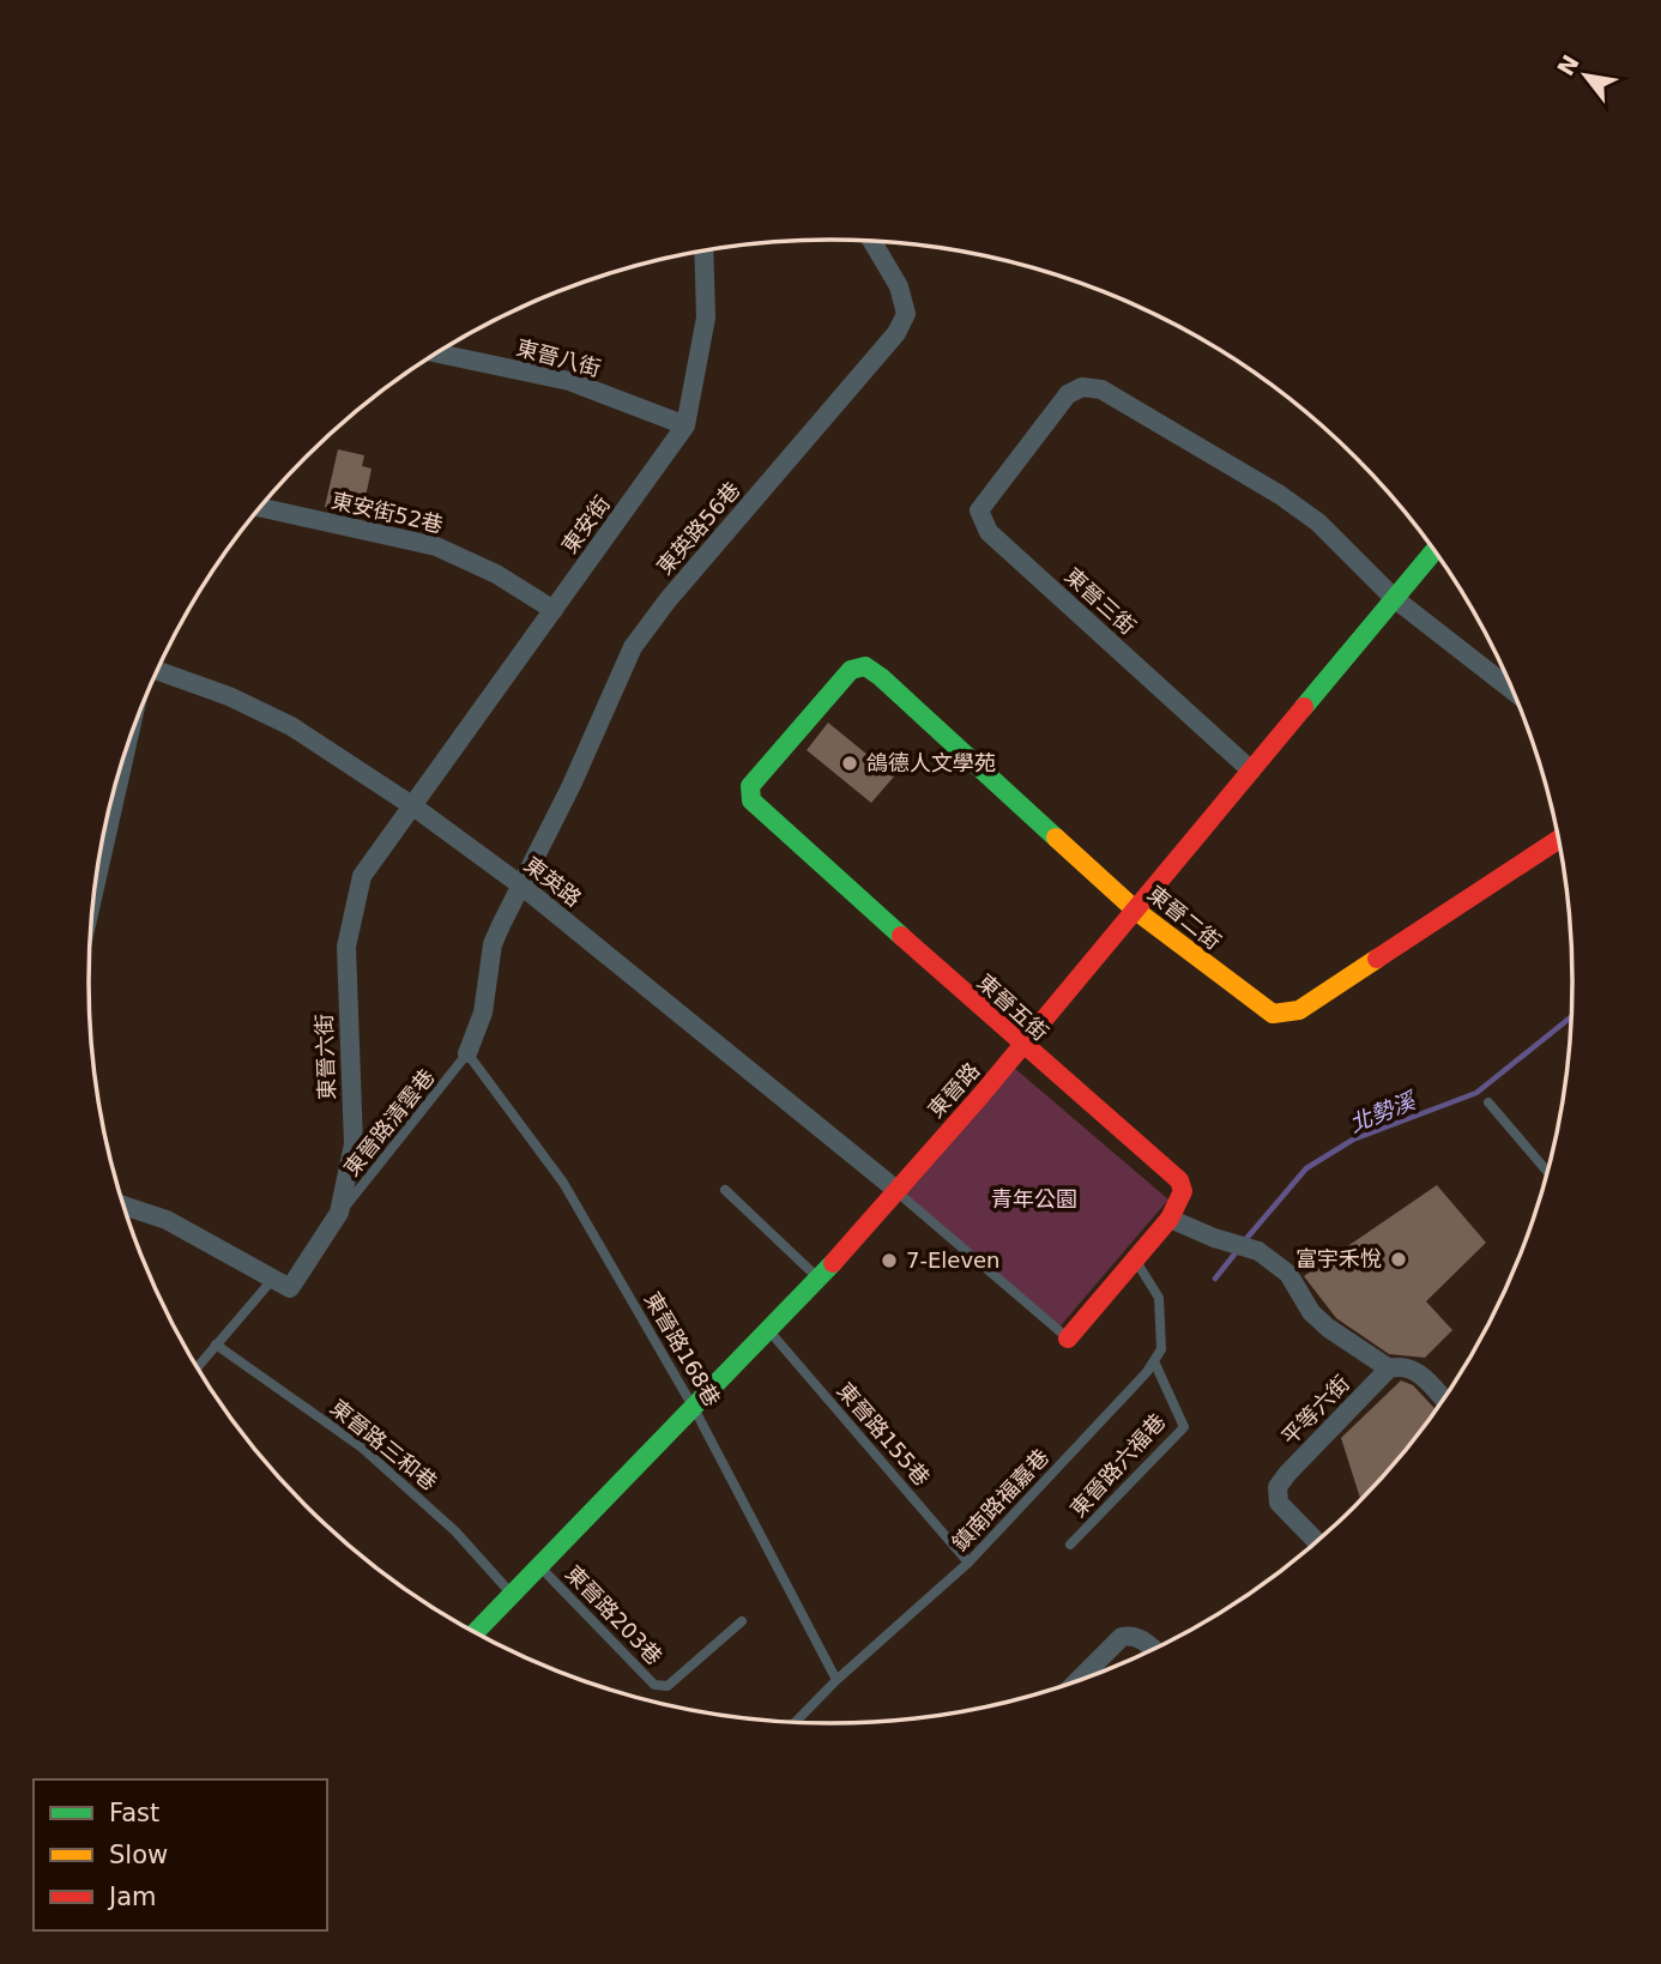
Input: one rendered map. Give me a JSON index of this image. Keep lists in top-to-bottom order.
{
  "streets": {
    "street": [
      "東晉八街",
      "東安街52巷",
      "東安街",
      "東英路56巷",
      "東晉三街",
      "東英路",
      "東晉二街",
      "東晉五街",
      "東晉六街",
      "東晉路",
      "平等六街"
    ],
    "lane": [
      "東晉路清雲巷",
      "東晉路168巷",
      "東晉路155巷",
      "東晉路三和巷",
      "東晉路六福巷",
      "鎮南路福嘉巷",
      "東晉路203巷"
    ]
  },
  "crossings": [
    ["東晉八街", "東安街"],
    ["東安街52巷", "東安街"],
    ["東安街", "東英路"],
    ["東安街", "東晉六街"],
    ["東英路56巷", "東英路"],
    ["東英路56巷", "東晉路清雲巷"],
    ["東英路56巷", "東晉路168巷"],
    ["東晉三街", "東晉路"],
    ["東英路", "東晉六街"],
    ["東英路", "東晉路"],
    ["東晉二街", "東晉五街"],
    ["東晉二街", "東晉路"],
    ["東晉五街", "東晉路"],
    ["東晉六街", "東晉路清雲巷"],
    ["東晉路", "東晉路168巷"],
    ["東晉路", "東晉路155巷"],
    ["東晉路", "東晉路三和巷"],
    ["東晉路", "東晉路203巷"],
    ["東晉路清雲巷", "東晉路168巷"],
    ["東晉路168巷", "鎮南路福嘉巷"],
    ["東晉路155巷", "鎮南路福嘉巷"],
    ["東晉路六福巷", "鎮南路福嘉巷"]
  ],
  "water": ["北勢溪"],
  "parks": ["青年公園"],
  "places": ["鴿德人文學苑", "富宇禾悅", "7-Eleven"],
  "legend": ["Fast", "Slow", "Jam"],
  "north": "top left"
}
